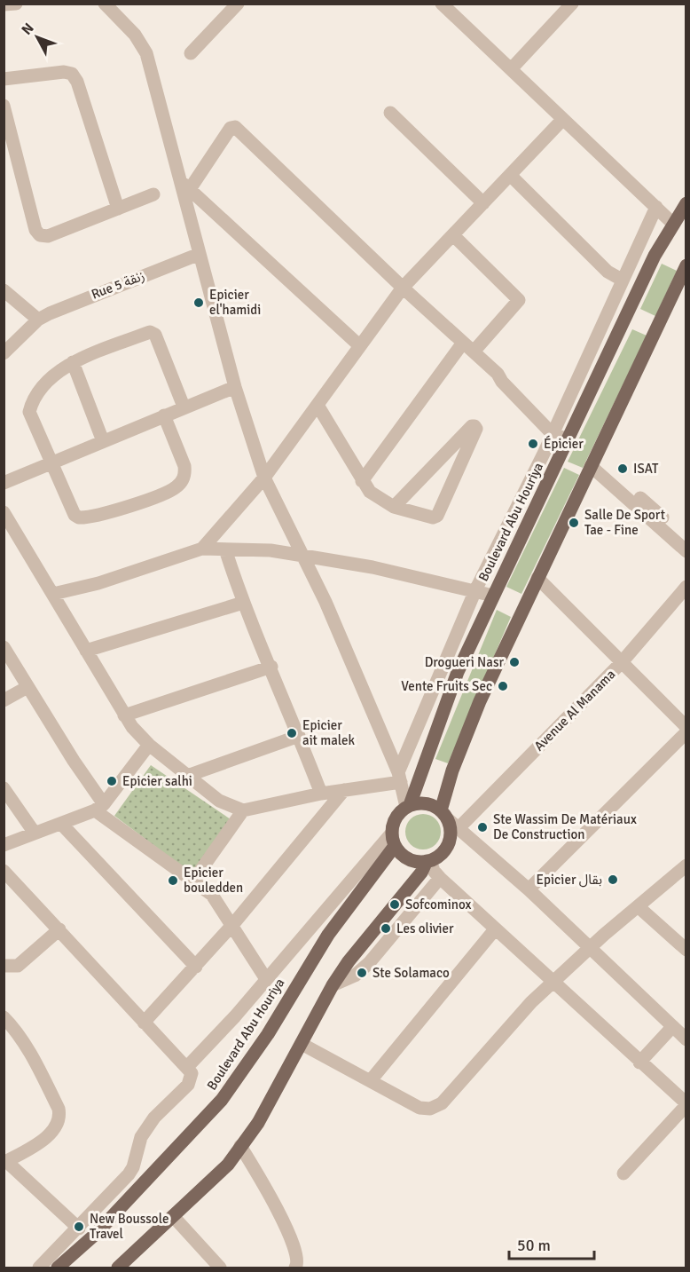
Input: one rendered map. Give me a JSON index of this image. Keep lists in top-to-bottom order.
{
  "streets": {
    "main road": ["Boulevard Abu Houriya"],
    "street": ["Rue 5 زنقة", "Avenue Al Manama"]
  },
  "crossings": [
    ["Boulevard Abu Houriya", "Avenue Al Manama"]
  ],
  "places": [
    "Epicier el'hamidi",
    "Épicier",
    "ISAT",
    "Salle De Sport Tae - Fine",
    "Drogueri Nasr",
    "Vente Fruits Sec",
    "Epicier ait malek",
    "Epicier salhi",
    "Ste Wassim De Matériaux De Construction",
    "Epicier بقال",
    "Epicier bouledden",
    "Sofcominox",
    "Les olivier",
    "Ste Solamaco",
    "New Boussole Travel"
  ],
  "scale_bar": "50 m",
  "north": "top left"
}
